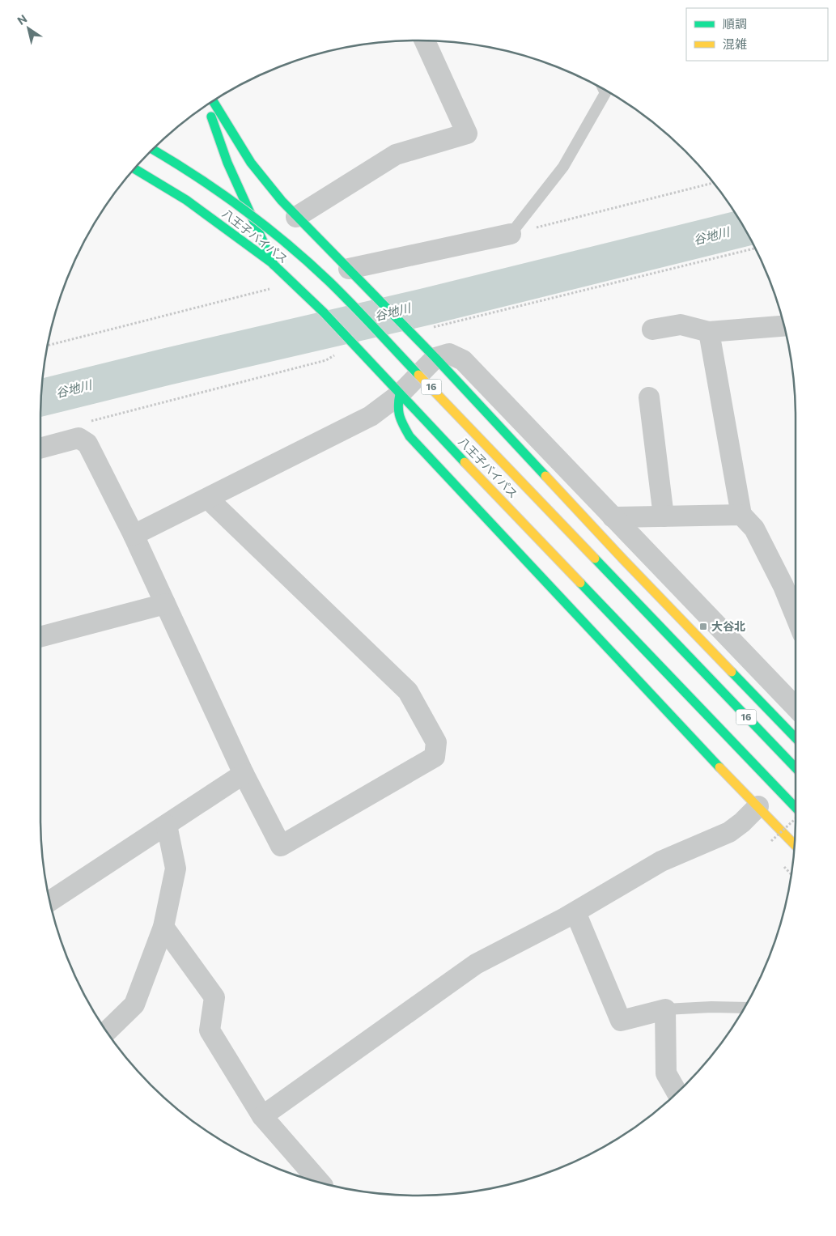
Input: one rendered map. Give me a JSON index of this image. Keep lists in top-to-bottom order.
{
  "streets": {
    "main road": ["八王子バイパス", "16"]
  },
  "water": ["谷地川"],
  "places": {
    "transit": ["大谷北"]
  },
  "legend": ["順調", "混雑"],
  "north": "top left"
}
